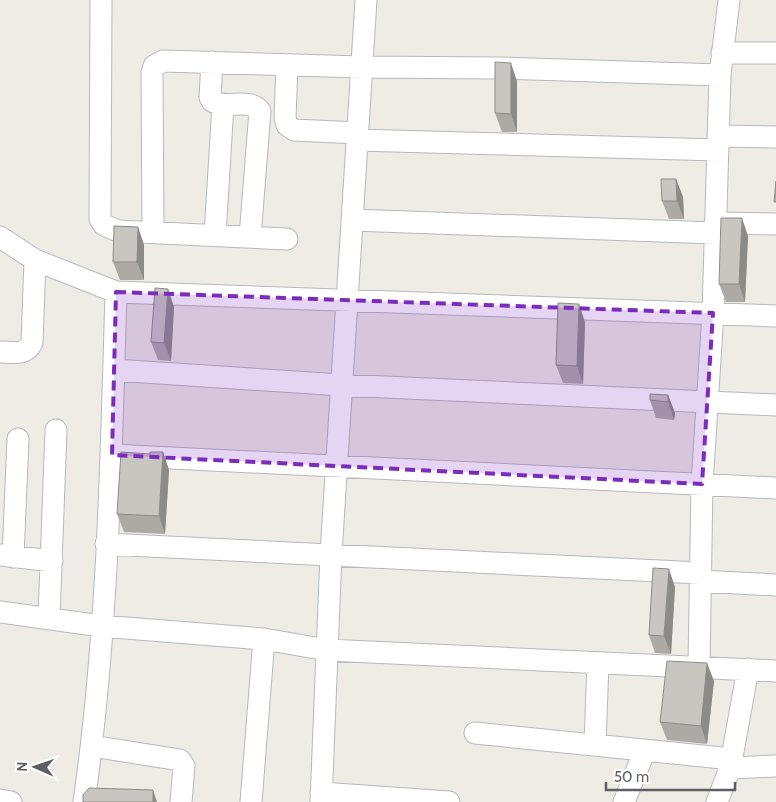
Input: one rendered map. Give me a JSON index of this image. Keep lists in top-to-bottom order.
{
  "scale_bar": "50 m",
  "north": "left"
}
